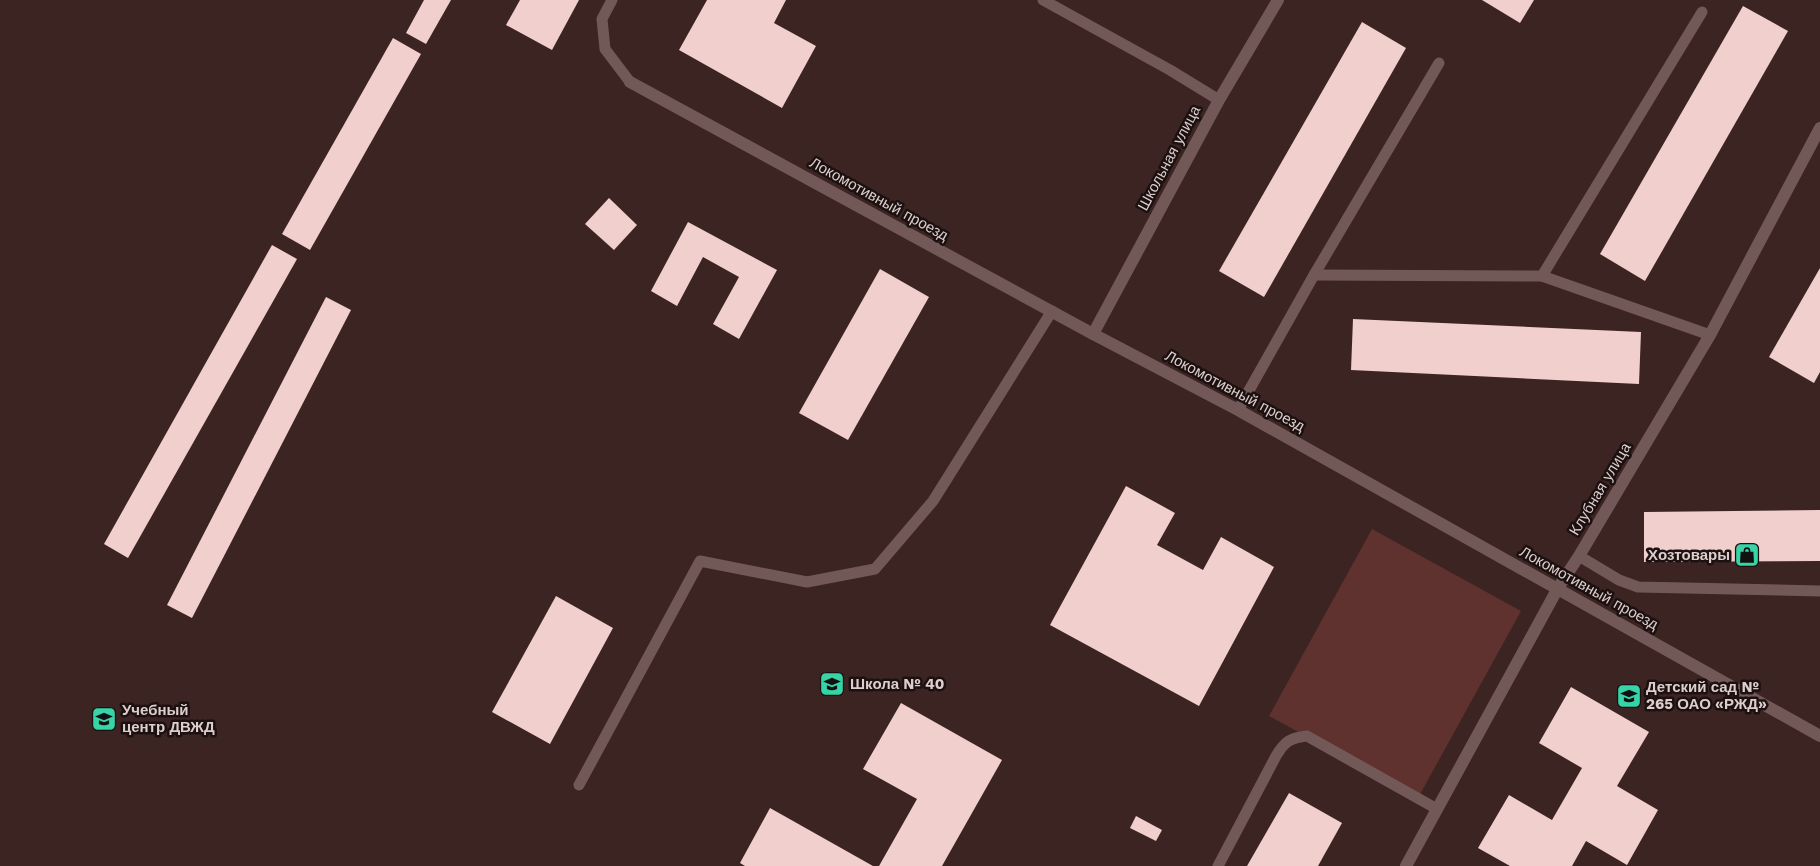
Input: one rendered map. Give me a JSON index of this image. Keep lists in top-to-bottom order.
{
  "streets": {
    "street": ["Школьная улица", "Локомотивный проезд", "Клубная улица"]
  },
  "crossings": [
    ["Школьная улица", "Локомотивный проезд"],
    ["Локомотивный проезд", "Клубная улица"]
  ],
  "places": {
    "shop": ["Хозтовары"],
    "school or university": ["Школа № 40", "Детский сад № 265 ОАО «РЖД»", "Учебный центр ДВЖД"]
  }
}
